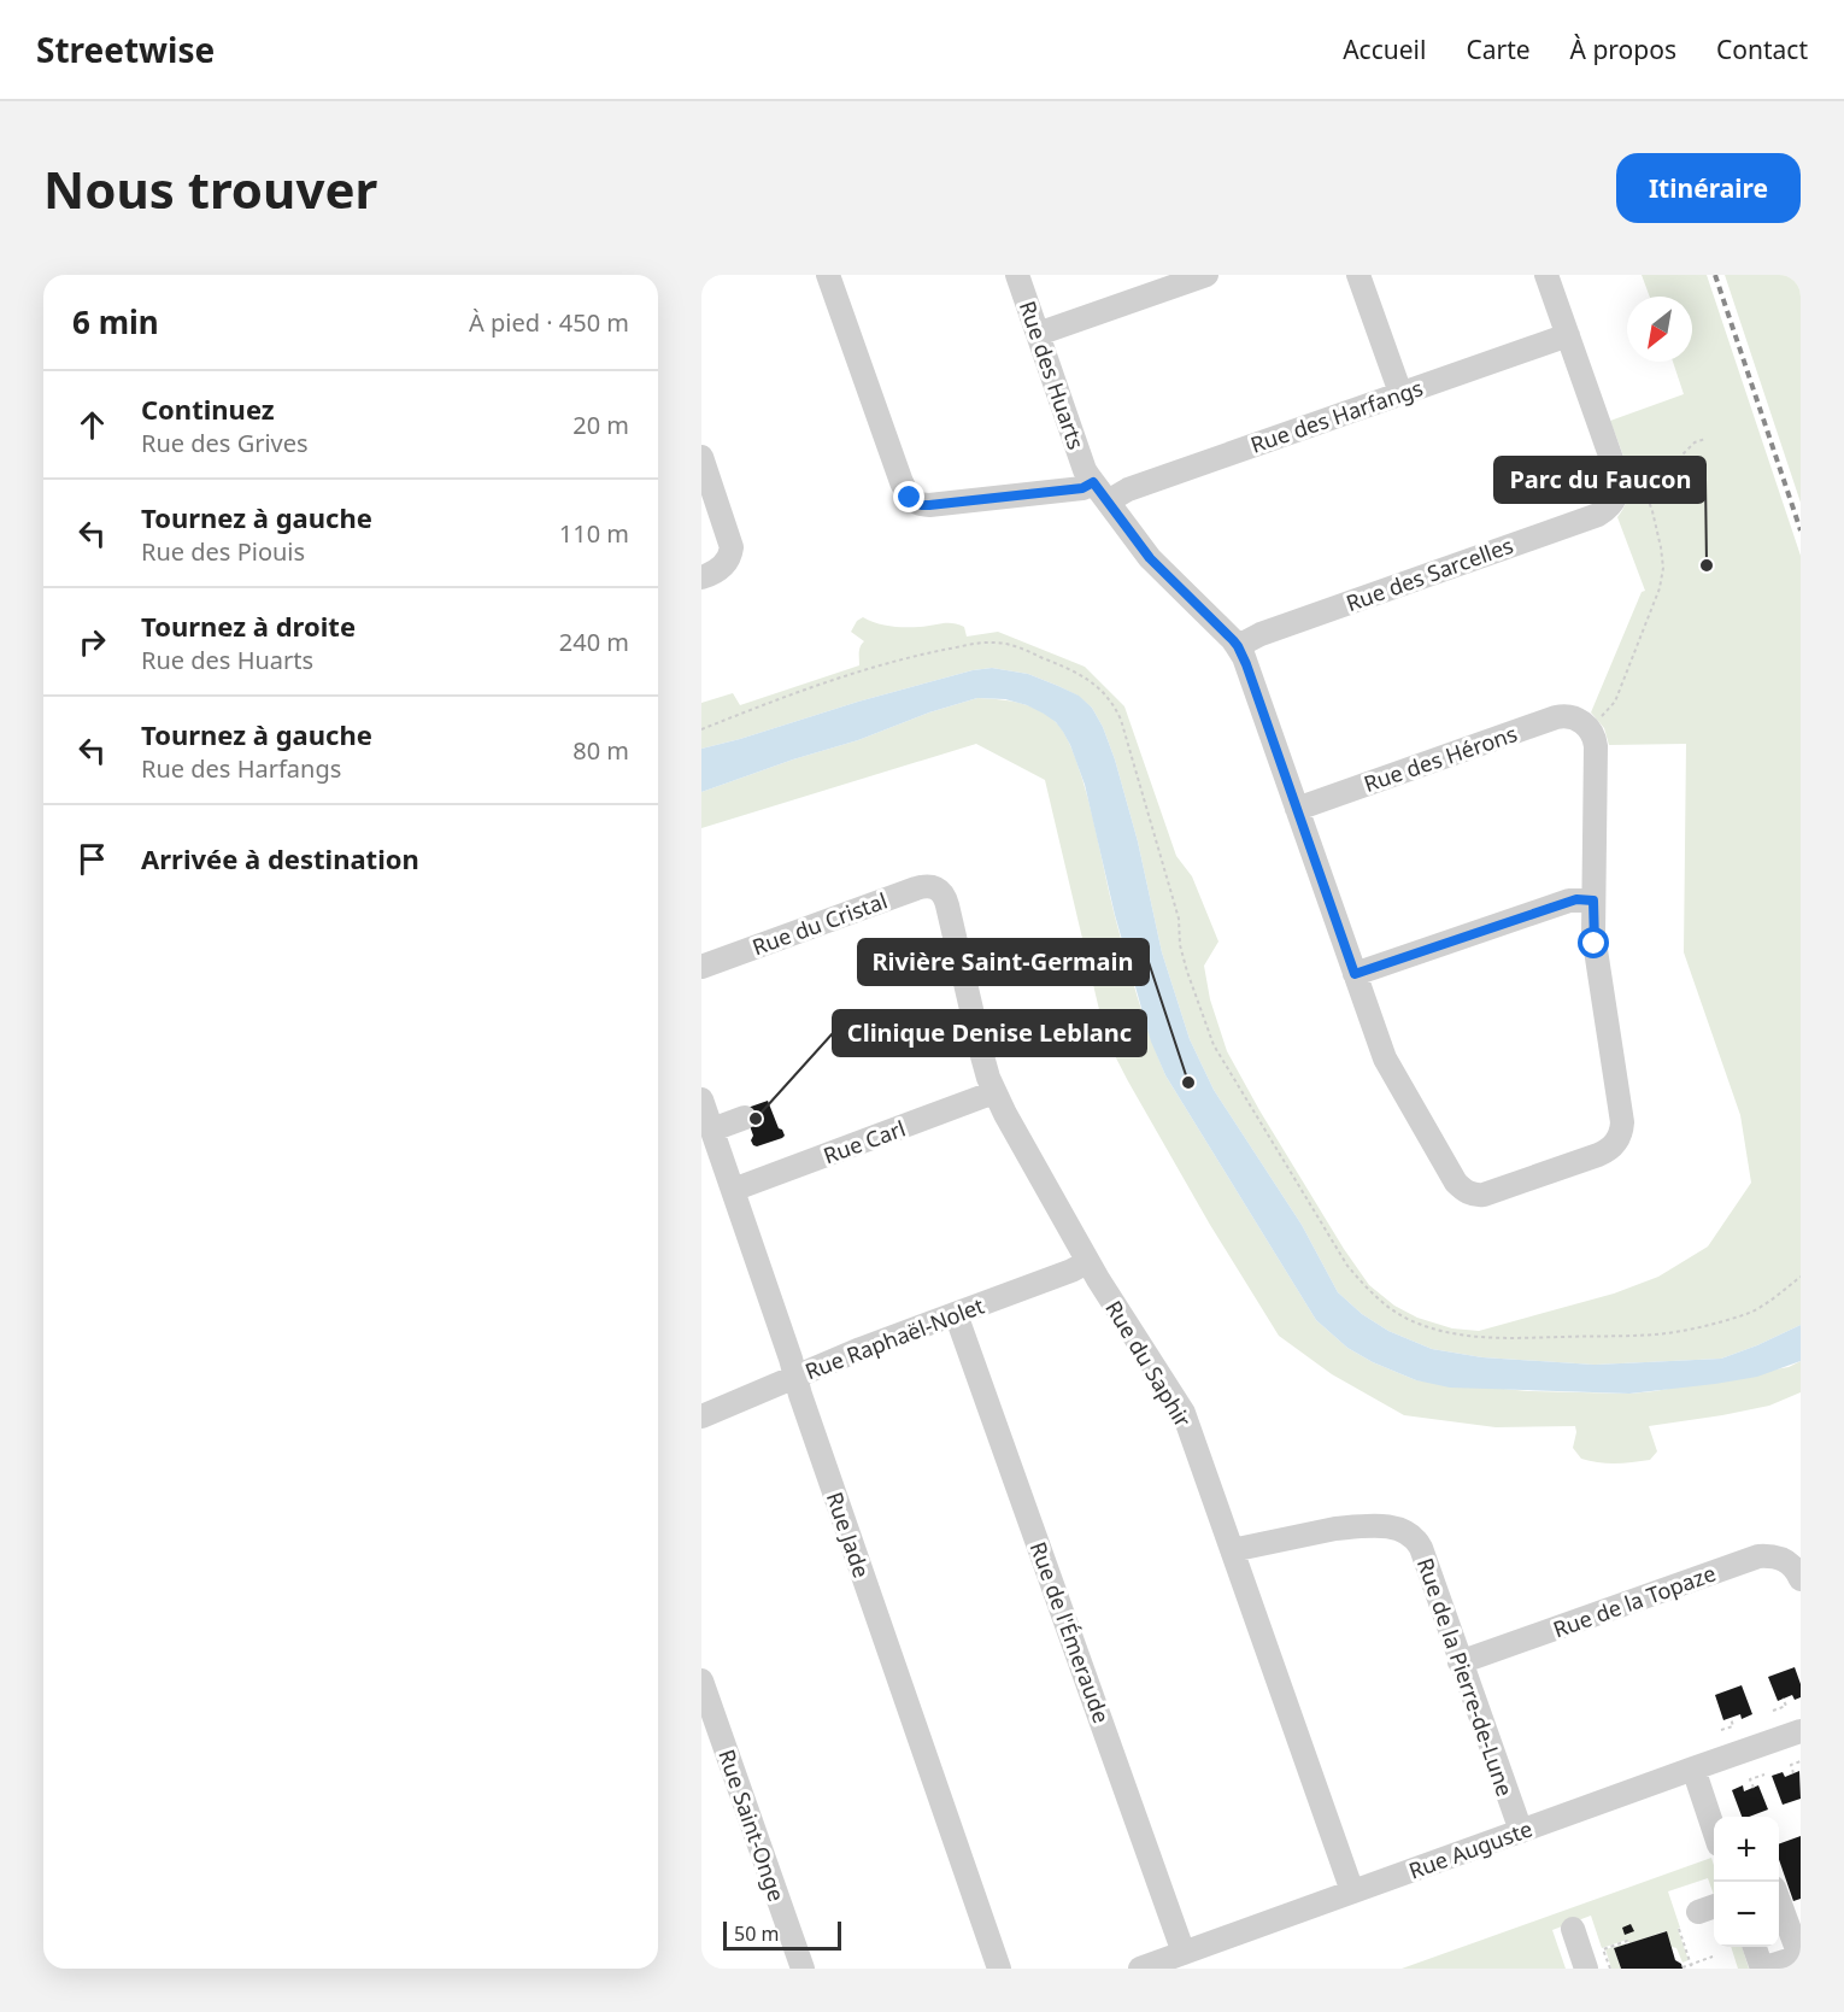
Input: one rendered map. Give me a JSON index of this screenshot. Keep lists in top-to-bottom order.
{
  "streets": {
    "street": [
      "Rue des Huarts",
      "Rue des Harfangs",
      "Rue des Sarcelles",
      "Rue des Hérons",
      "Rue du Cristal",
      "Rue Carl",
      "Rue Raphaël-Nolet",
      "Rue du Saphir",
      "Rue Jade",
      "Rue de la Topaze",
      "Rue de l'Émeraude",
      "Rue de la Pierre-de-Lune",
      "Rue Saint-Onge",
      "Rue Auguste"
    ]
  },
  "crossings": [
    ["Rue des Huarts", "Rue des Harfangs"],
    ["Rue des Huarts", "Rue des Sarcelles"],
    ["Rue des Huarts", "Rue des Hérons"],
    ["Rue du Cristal", "Rue du Saphir"],
    ["Rue Carl", "Rue du Saphir"],
    ["Rue Carl", "Rue Jade"],
    ["Rue Raphaël-Nolet", "Rue du Saphir"],
    ["Rue Raphaël-Nolet", "Rue Jade"],
    ["Rue Raphaël-Nolet", "Rue de l'Émeraude"],
    ["Rue du Saphir", "Rue de la Pierre-de-Lune"],
    ["Rue du Saphir", "Rue Auguste"],
    ["Rue de la Topaze", "Rue de la Pierre-de-Lune"],
    ["Rue de l'Émeraude", "Rue Auguste"],
    ["Rue de la Pierre-de-Lune", "Rue Auguste"]
  ],
  "places": ["Parc du Faucon", "Rivière Saint-Germain", "Clinique Denise Leblanc"],
  "scale_bar": "50 m",
  "north": "bottom left",
  "page": {
    "header": "Streetwise",
    "nav": [
      "Accueil",
      "Carte",
      "À propos",
      "Contact"
    ],
    "buttons": "Itinéraire",
    "title": "Nous trouver",
    "heading": ["6 min", "À pied · 450 m"],
    "list": [
      ["Continuez", "Rue des Grives", "20 m"],
      ["Tournez à gauche", "Rue des Piouis", "110 m"],
      ["Tournez à droite", "Rue des Huarts", "240 m"],
      ["Tournez à gauche", "Rue des Harfangs", "80 m"],
      "Arrivée à destination"
    ],
    "map_buttons": ["+", "−"],
    "scale": "50 m"
  }
}
